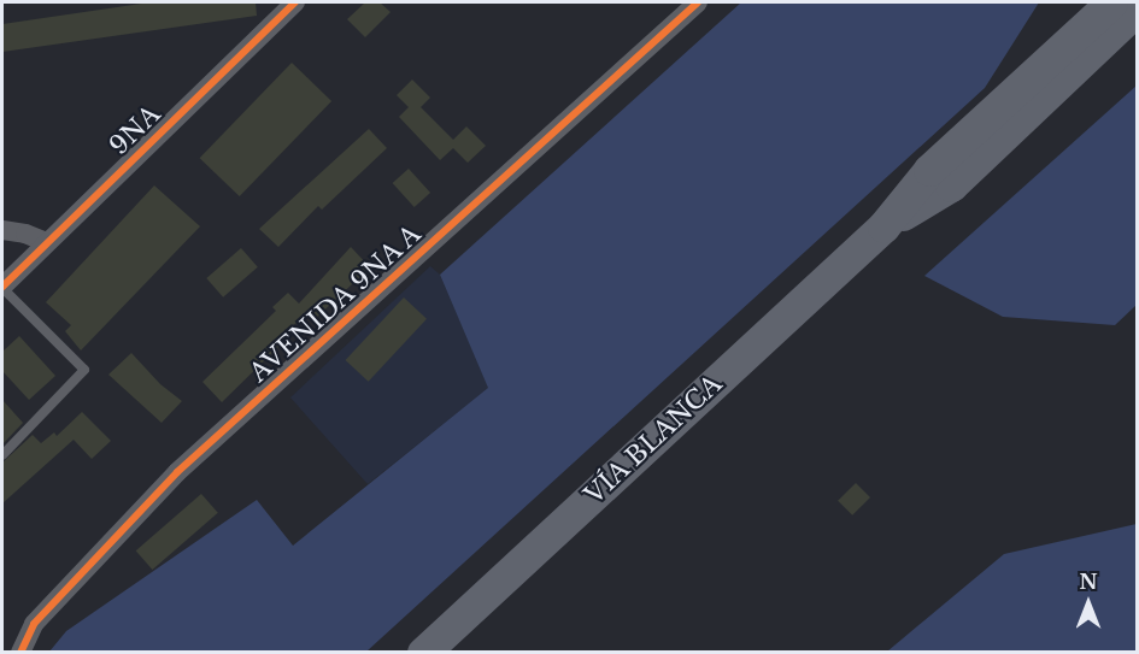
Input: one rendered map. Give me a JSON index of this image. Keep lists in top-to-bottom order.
{
  "streets": {
    "highway": ["VÍA BLANCA"],
    "street": ["9NA", "AVENIDA 9NA A"]
  },
  "north": "top"
}
